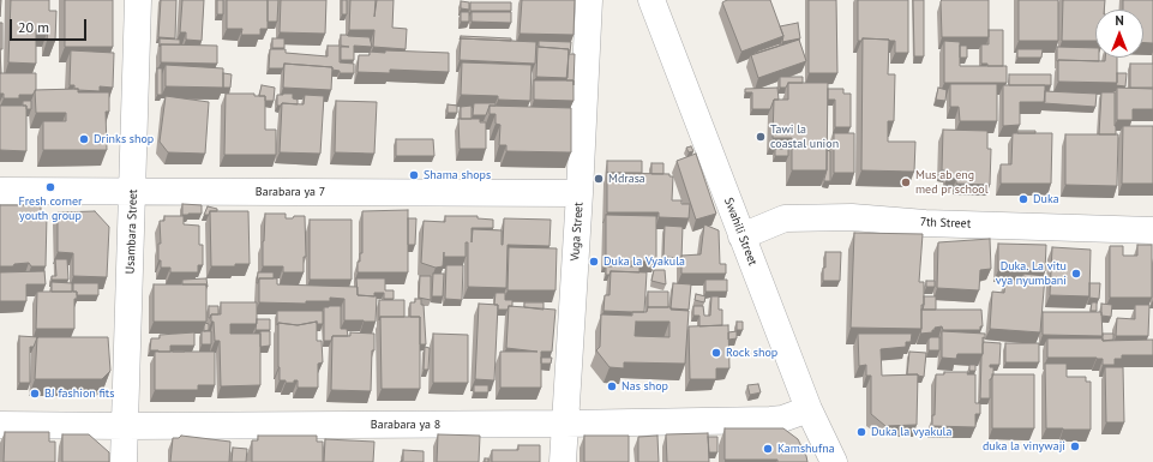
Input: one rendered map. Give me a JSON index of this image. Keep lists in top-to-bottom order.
{
  "streets": {
    "street": [
      "Barabara ya 7",
      "7th Street",
      "Usambara Street",
      "Vuga Street",
      "Swahili Street",
      "Barabara ya 8"
    ]
  },
  "crossings": [
    ["Barabara ya 7", "Usambara Street"],
    ["Barabara ya 7", "Vuga Street"],
    ["7th Street", "Swahili Street"],
    ["Usambara Street", "Barabara ya 8"],
    ["Vuga Street", "Barabara ya 8"],
    ["Swahili Street", "Barabara ya 8"]
  ],
  "places": [
    "Tawi la coastal union",
    "Drinks shop",
    "Shama shops",
    "Mdrasa",
    "Mus ab eng med pr school",
    "Fresh corner youth group",
    "Duka",
    "Duka la Vyakula",
    "Duka. La vitu vya nyumbani",
    "Rock shop",
    "Nas shop",
    "BJ fashion fits",
    "Duka la vyakula",
    "duka la vinywaji",
    "Kamshufna"
  ],
  "scale_bar": "20 m",
  "north": "top"
}
